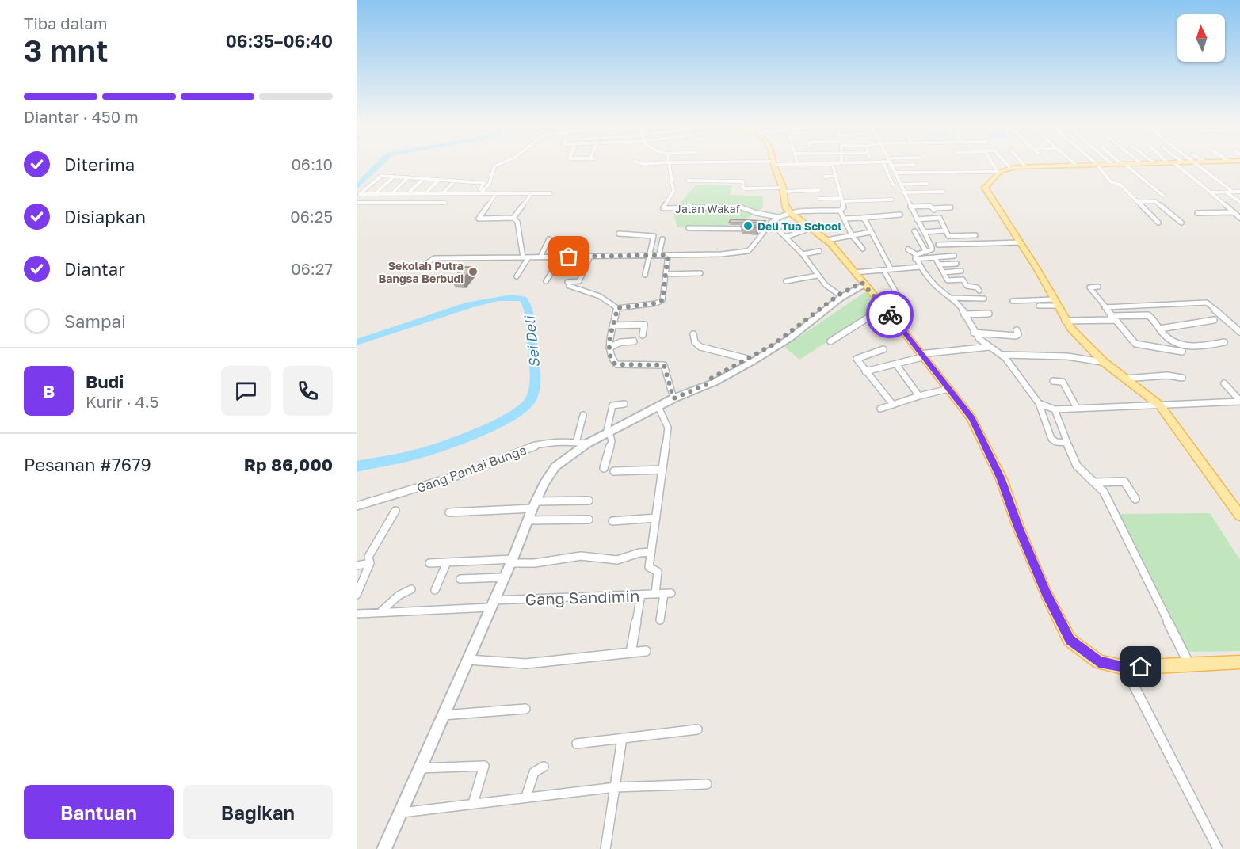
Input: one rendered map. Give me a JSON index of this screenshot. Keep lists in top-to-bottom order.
{
  "streets": {
    "street": ["Jalan Wakaf", "Gang Pantai Bunga", "Gang Sandimin"]
  },
  "water": ["Sei Deli"],
  "places": ["Deli Tua School", "Sekolah Putra Bangsa Berbudi"],
  "north": "top",
  "page": {
    "heading": ["3 mnt", "Tiba dalam", "06:35–06:40"],
    "panel": [
      "Budi",
      "Kurir · 4.5",
      "Pesanan #7679",
      "Rp 86,000"
    ],
    "bar": "Diantar · 450 m",
    "list": [
      ["Diterima", "06:10"],
      ["Disiapkan", "06:25"],
      ["Diantar", "06:27"],
      "Sampai"
    ],
    "round": "B",
    "buttons": ["Bantuan", "Bagikan"]
  }
}
